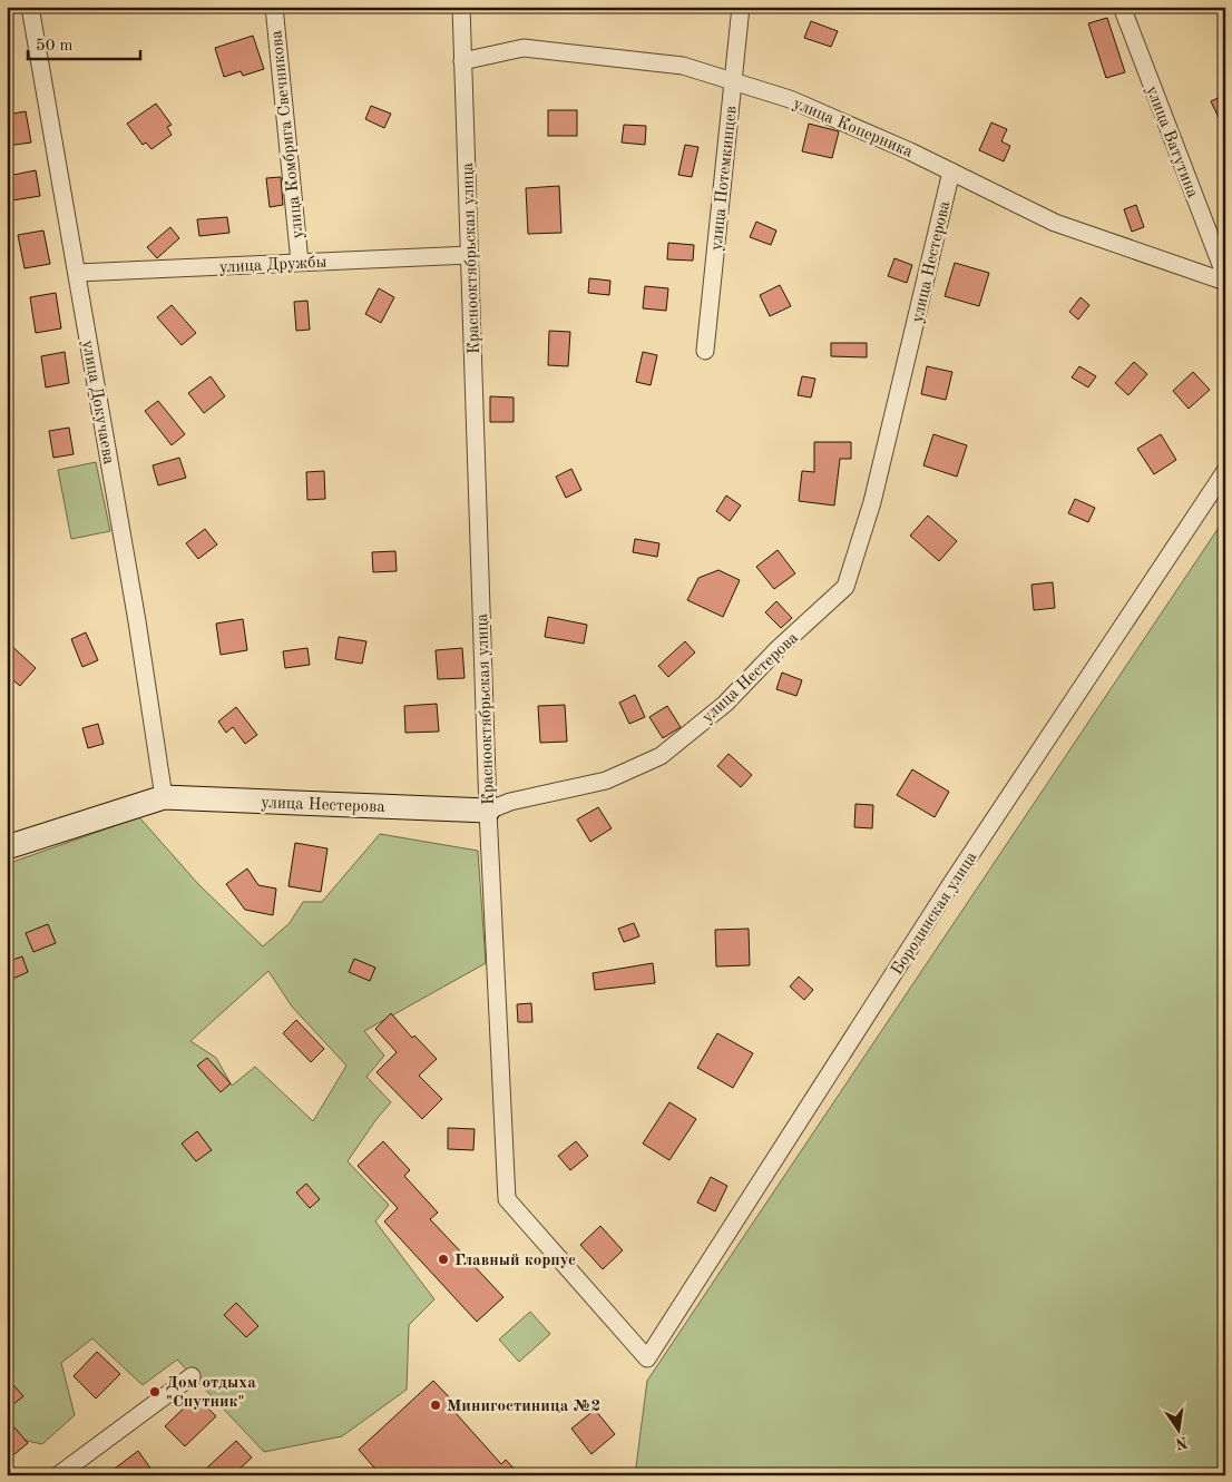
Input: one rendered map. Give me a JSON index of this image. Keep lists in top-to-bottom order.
{
  "streets": {
    "street": [
      "улица Коперника",
      "улица Комбрига Свечникова",
      "улица Ватутина",
      "улица Потемкинцев",
      "Краснооктябрьская улица",
      "улица Нестерова",
      "улица Дружбы",
      "улица Докучаева",
      "Бородинская улица"
    ]
  },
  "crossings": [
    ["улица Коперника", "улица Потемкинцев"],
    ["улица Коперника", "Краснооктябрьская улица"],
    ["улица Коперника", "улица Нестерова"],
    ["улица Комбрига Свечникова", "улица Дружбы"],
    ["Краснооктябрьская улица", "улица Нестерова"],
    ["Краснооктябрьская улица", "улица Дружбы"],
    ["Краснооктябрьская улица", "Бородинская улица"],
    ["улица Нестерова", "улица Докучаева"],
    ["улица Дружбы", "улица Докучаева"]
  ],
  "places": ["Главный корпус", "Дом отдыха \"Спутник\"", "Минигостиница №2"],
  "scale_bar": "50 m",
  "north": "bottom"
}
